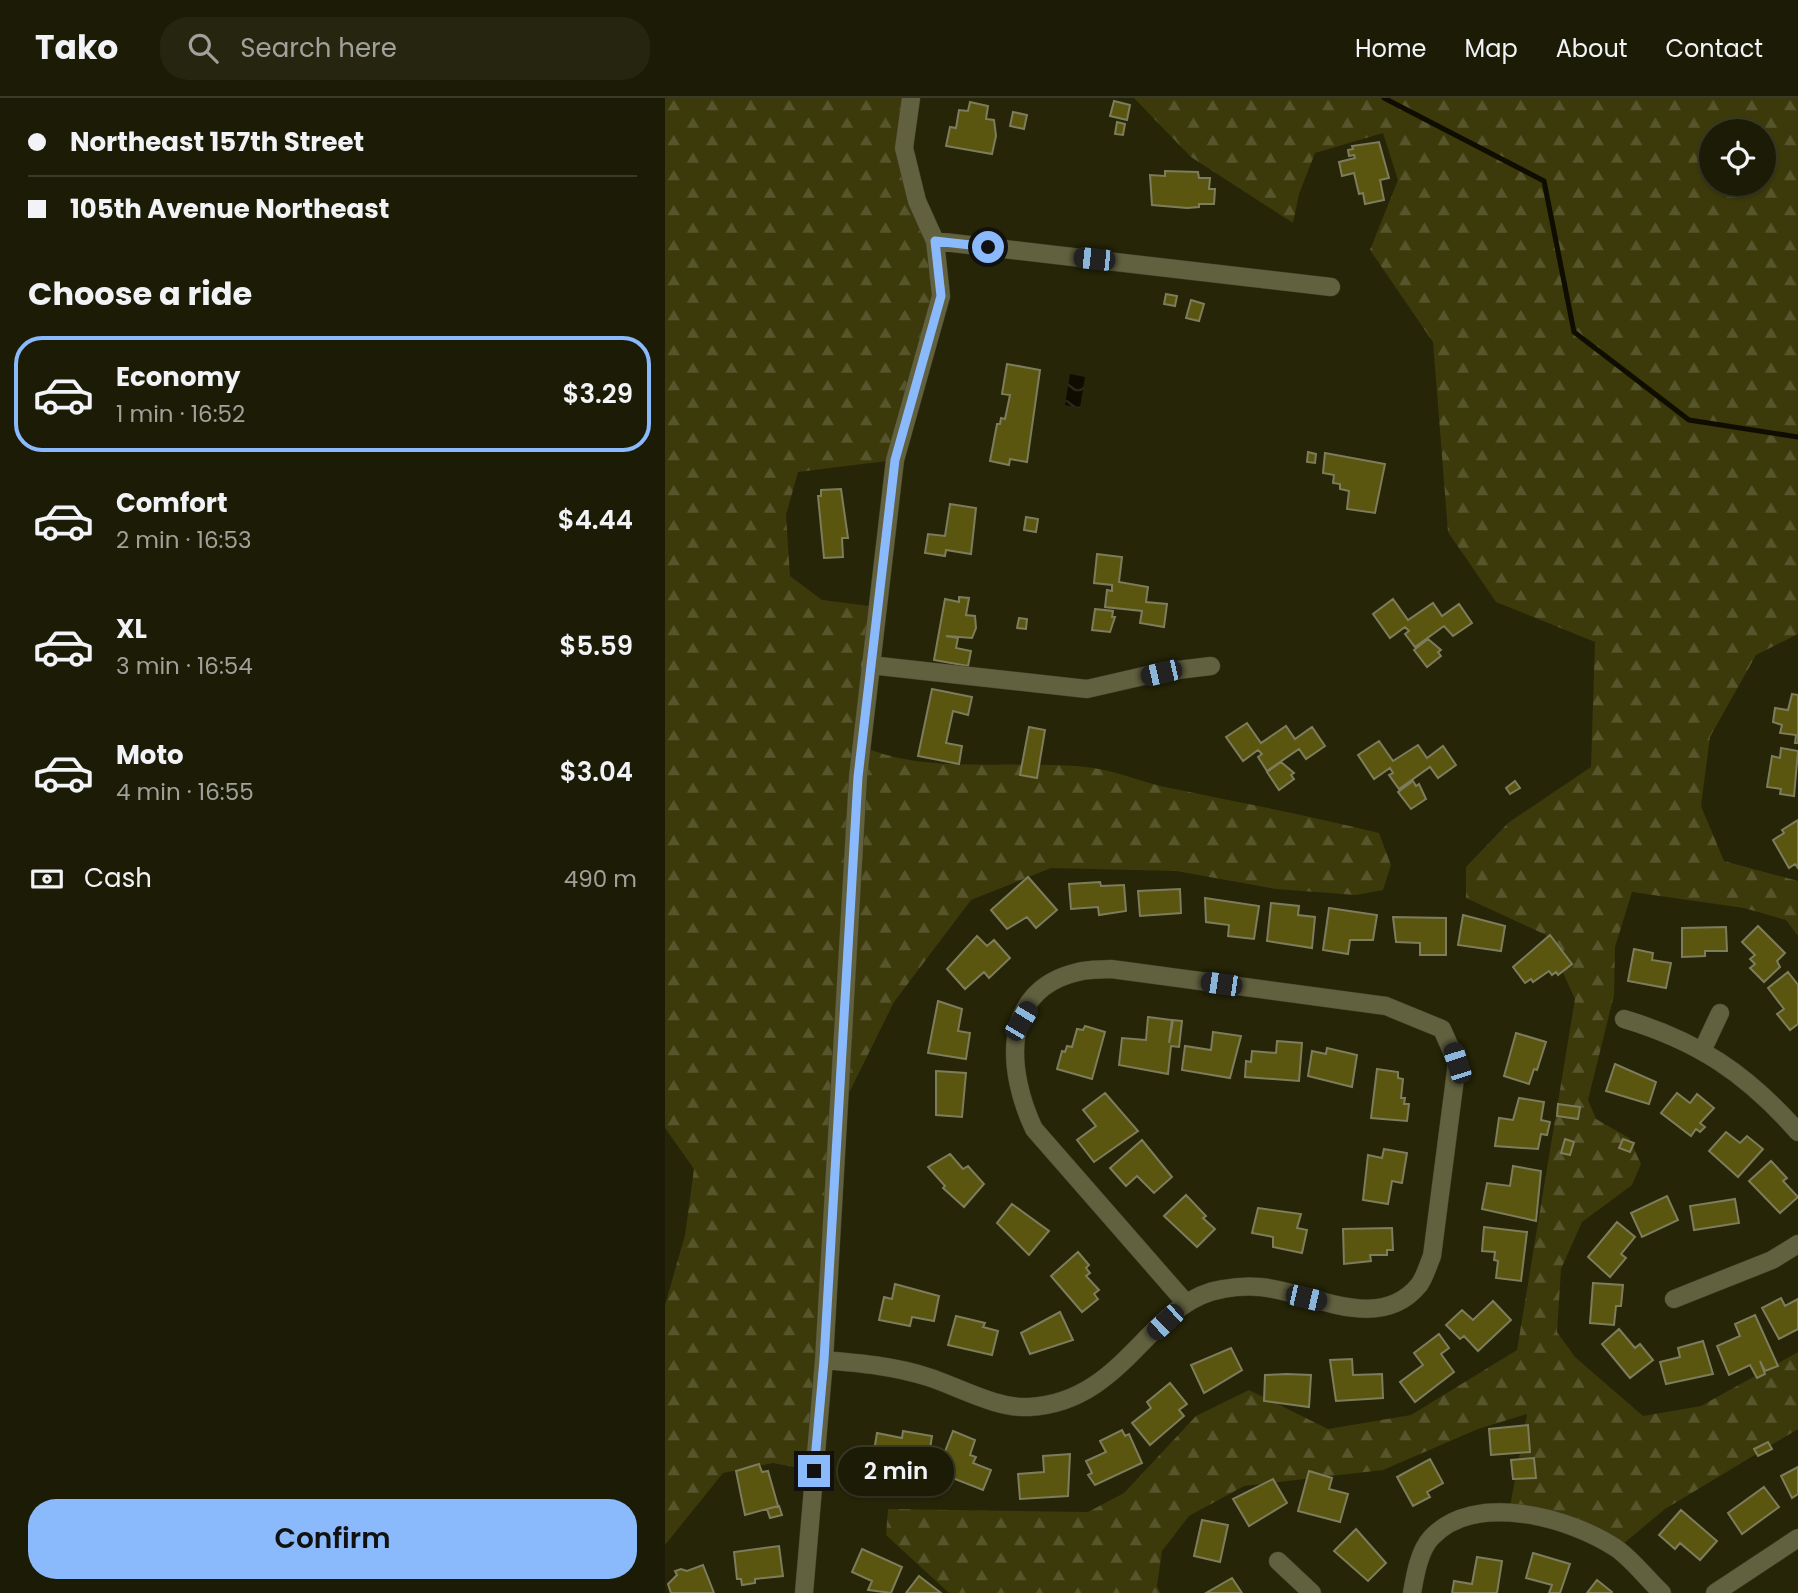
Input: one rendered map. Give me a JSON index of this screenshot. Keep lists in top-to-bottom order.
{
  "page": {
    "header": "Tako",
    "search": "Search here",
    "nav": [
      "Home",
      "Map",
      "About",
      "Contact"
    ],
    "banner": ["Northeast 157th Street", "105th Avenue Northeast"],
    "heading": "Choose a ride",
    "list": [
      {
        "name": "Economy",
        "note": "1 min · 16:52",
        "value": "$3.29"
      },
      {
        "name": "Comfort",
        "note": "2 min · 16:53",
        "value": "$4.44"
      },
      {
        "name": "XL",
        "note": "3 min · 16:54",
        "value": "$5.59"
      },
      {
        "name": "Moto",
        "note": "4 min · 16:55",
        "value": "$3.04"
      }
    ],
    "pay": ["Cash", "490 m"],
    "bubble": "2 min",
    "buttons": "Confirm"
  }
}
